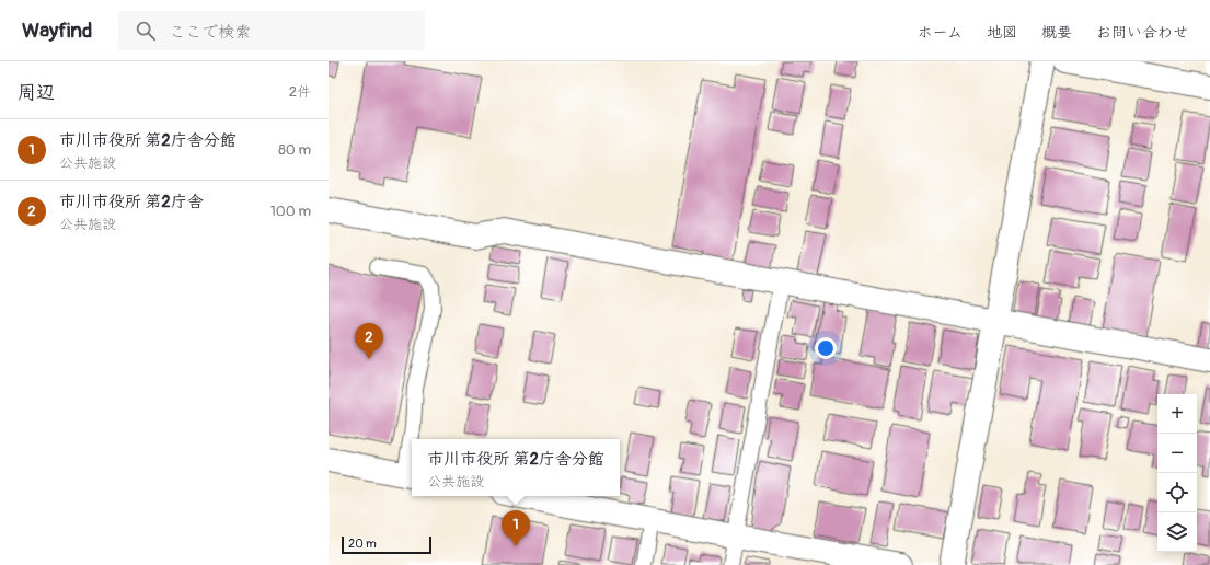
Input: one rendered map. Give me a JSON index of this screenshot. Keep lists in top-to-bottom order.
{
  "scale_bar": "20 m",
  "page": {
    "header": "Wayfind",
    "search": "ここで検索",
    "nav": [
      "ホーム",
      "地図",
      "概要",
      "お問い合わせ"
    ],
    "heading": ["周辺", "2件"],
    "list": [
      {
        "mark": "1",
        "name": "市川市役所 第2庁舎分館",
        "note": "公共施設",
        "value": "80 m"
      },
      {
        "mark": "2",
        "name": "市川市役所 第2庁舎",
        "note": "公共施設",
        "value": "100 m"
      }
    ],
    "pins": ["2", "1"],
    "map_buttons": ["+", "−"],
    "popup": ["市川市役所 第2庁舎分館", "公共施設"],
    "scale": "20 m"
  }
}
